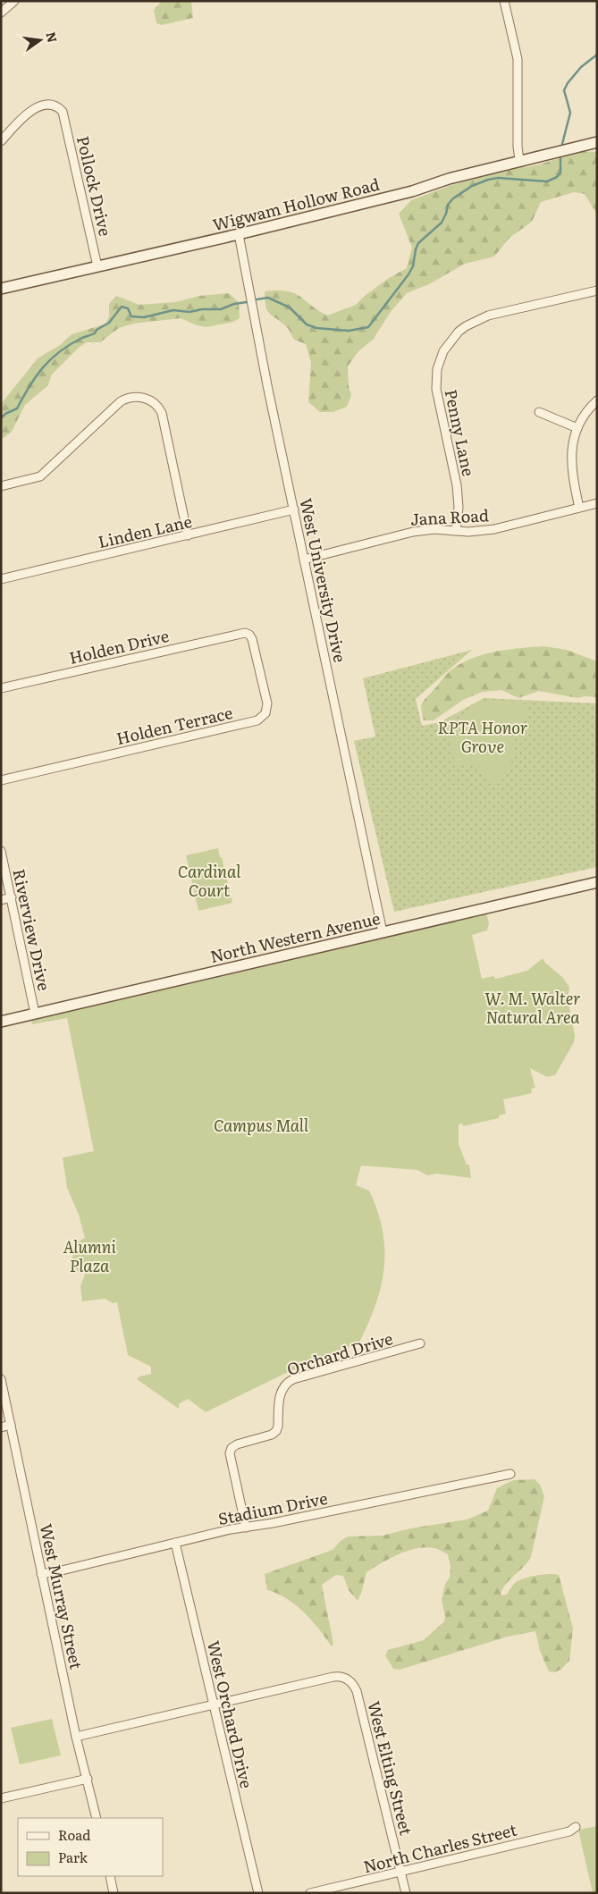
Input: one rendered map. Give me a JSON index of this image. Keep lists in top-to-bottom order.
{
  "streets": {
    "street": [
      "Pollock Drive",
      "Wigwam Hollow Road",
      "Penny Lane",
      "Jana Road",
      "Linden Lane",
      "West University Drive",
      "Holden Drive",
      "Holden Terrace",
      "Riverview Drive",
      "North Western Avenue",
      "Orchard Drive",
      "Stadium Drive",
      "West Murray Street",
      "West Orchard Drive",
      "West Elting Street",
      "North Charles Street"
    ]
  },
  "crossings": [
    ["Pollock Drive", "Wigwam Hollow Road"],
    ["Wigwam Hollow Road", "West University Drive"],
    ["Penny Lane", "Jana Road"],
    ["Jana Road", "West University Drive"],
    ["Linden Lane", "West University Drive"],
    ["West University Drive", "North Western Avenue"],
    ["Holden Drive", "Holden Terrace"],
    ["Riverview Drive", "North Western Avenue"],
    ["Orchard Drive", "Stadium Drive"],
    ["Stadium Drive", "West Murray Street"],
    ["Stadium Drive", "West Orchard Drive"],
    ["West Orchard Drive", "West Elting Street"],
    ["West Elting Street", "North Charles Street"]
  ],
  "parks": [
    "RPTA Honor Grove",
    "Cardinal Court",
    "W. M. Walter Natural Area",
    "Campus Mall",
    "Alumni Plaza"
  ],
  "legend": ["Road", "Park"],
  "north": "right"
}
